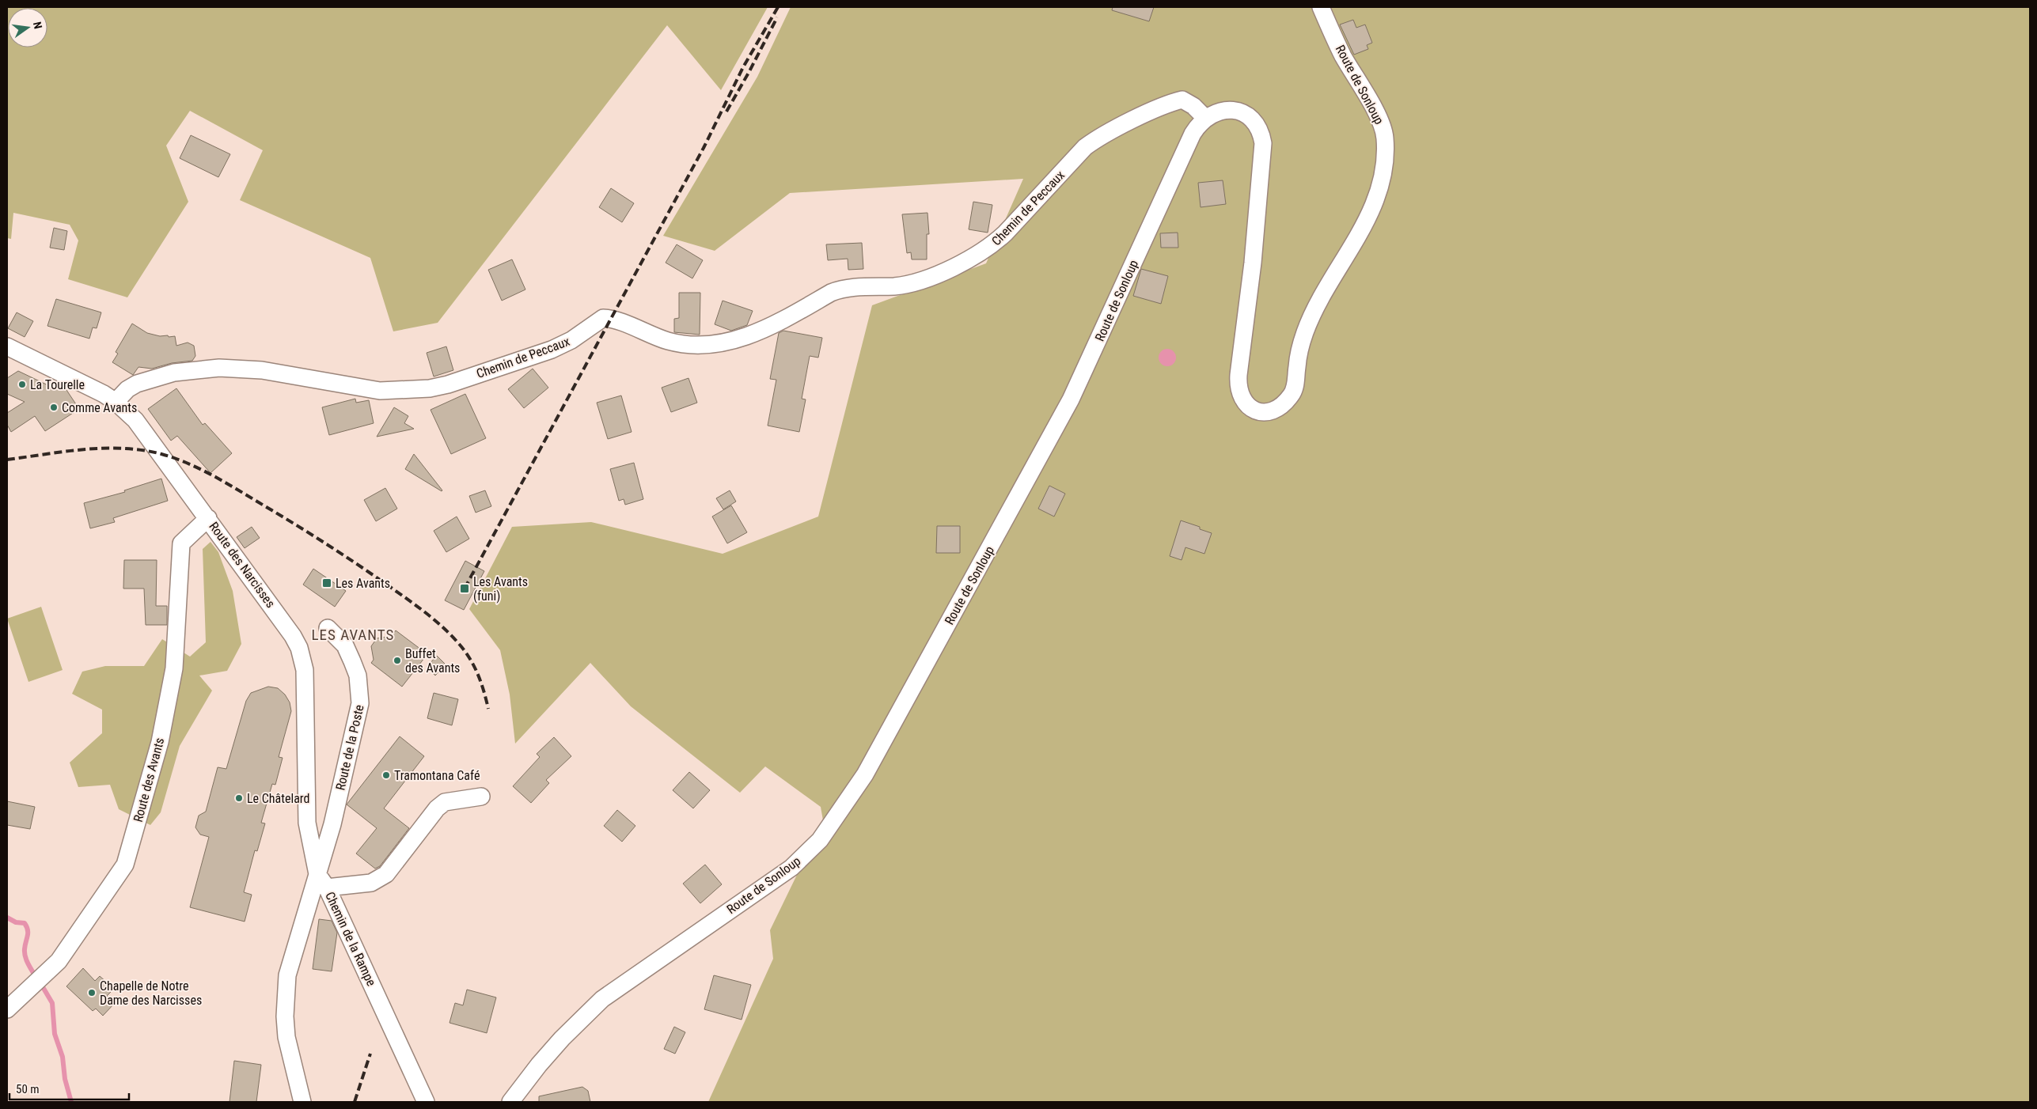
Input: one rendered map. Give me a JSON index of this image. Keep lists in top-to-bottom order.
{
  "streets": {
    "street": [
      "Route de Sonloup",
      "Chemin de Peccaux",
      "Route des Narcisses",
      "Route de la Poste",
      "Route des Avants",
      "Chemin de la Rampe"
    ]
  },
  "crossings": [
    ["Route de Sonloup", "Chemin de Peccaux"],
    ["Chemin de Peccaux", "Route des Narcisses"],
    ["Route des Narcisses", "Route de la Poste"],
    ["Route des Narcisses", "Route des Avants"],
    ["Route des Narcisses", "Chemin de la Rampe"],
    ["Route de la Poste", "Chemin de la Rampe"]
  ],
  "districts": ["LES AVANTS"],
  "places": {
    "other": [
      "La Tourelle",
      "Comme Avants",
      "Buffet des Avants",
      "Tramontana Café",
      "Le Châtelard",
      "Chapelle de Notre Dame des Narcisses"
    ],
    "transit": ["Les Avants", "Les Avants (funi)"]
  },
  "scale_bar": "50 m",
  "north": "right"
}
